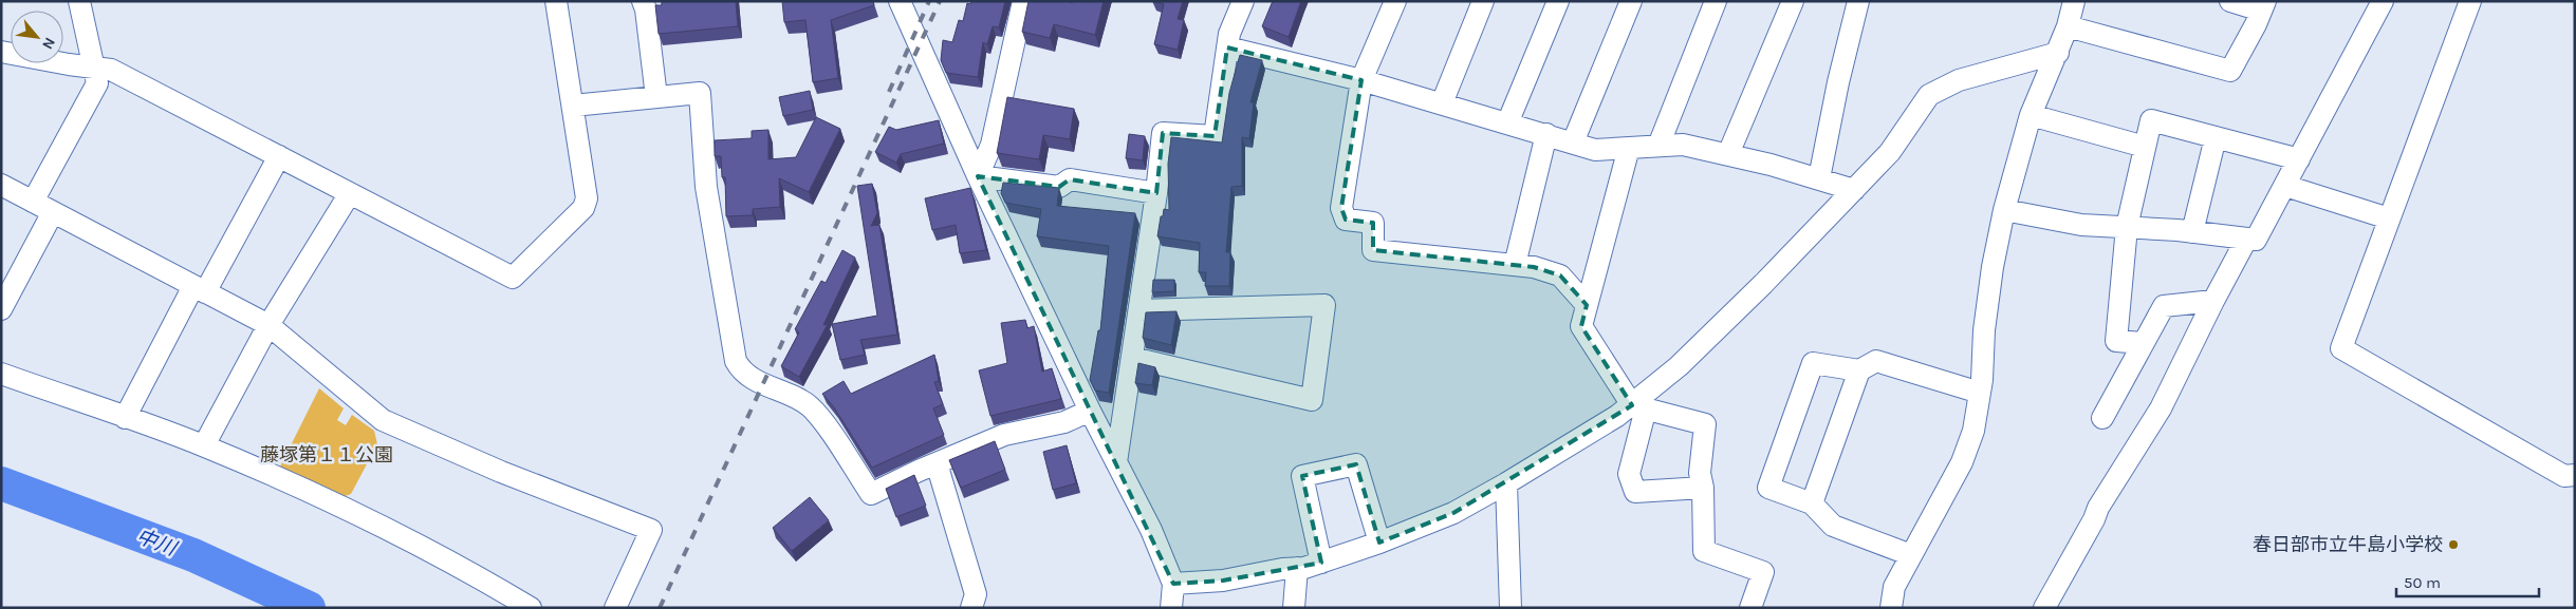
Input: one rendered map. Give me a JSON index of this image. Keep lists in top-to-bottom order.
{
  "water": ["中川"],
  "parks": ["藤塚第１１公園"],
  "places": ["春日部市立牛島小学校"],
  "scale_bar": "50 m",
  "north": "bottom right"
}
